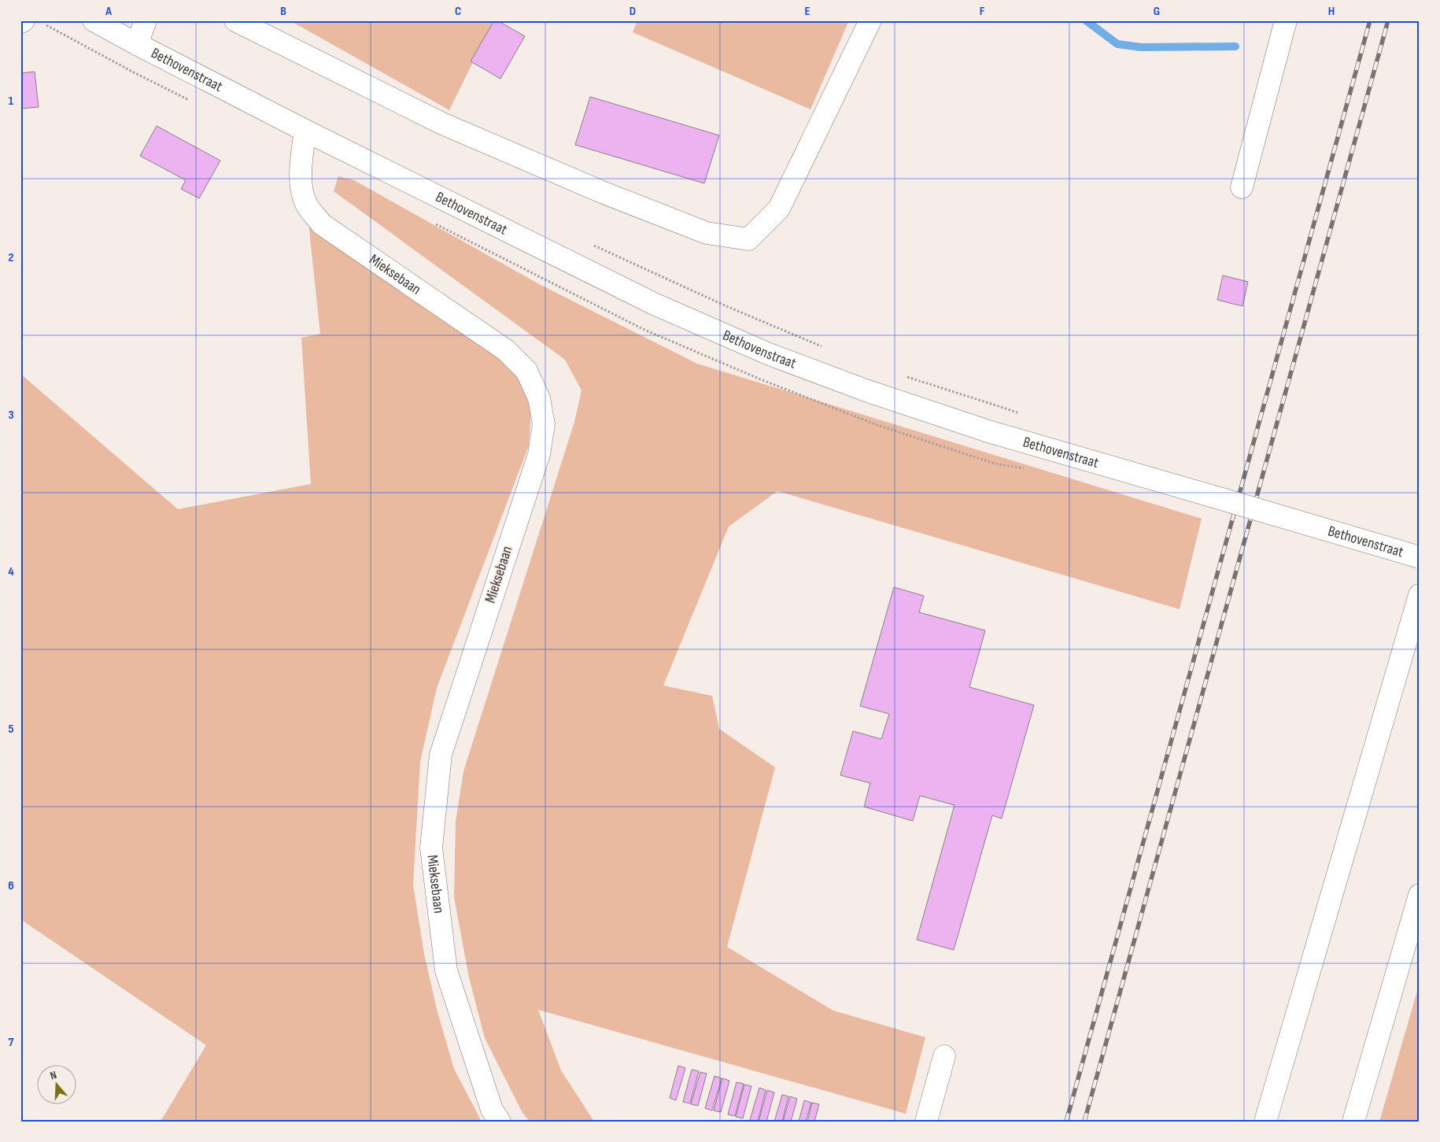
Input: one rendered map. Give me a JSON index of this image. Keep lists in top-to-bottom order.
{
  "streets": {
    "main road": ["Bethovenstraat", "Mieksebaan"]
  },
  "crossings": [
    ["Bethovenstraat", "Mieksebaan"]
  ],
  "north": "top",
  "grid": {
    "columns": [
      "A",
      "B",
      "C",
      "D",
      "E",
      "F",
      "G",
      "H"
    ],
    "rows": [
      "1",
      "2",
      "3",
      "4",
      "5",
      "6",
      "7"
    ]
  }
}
